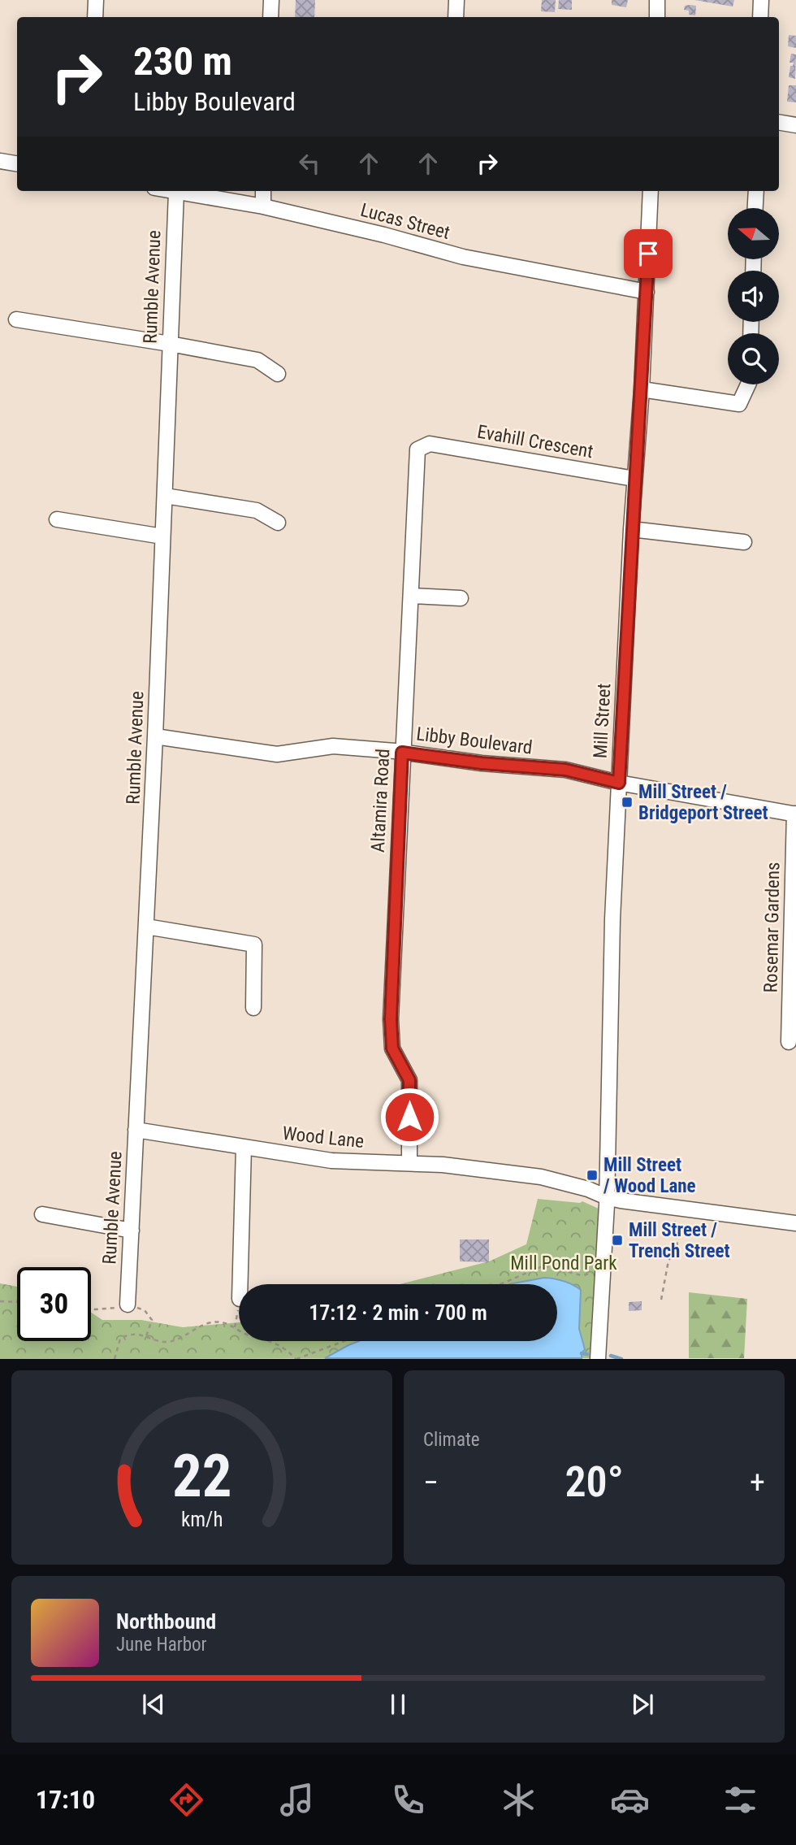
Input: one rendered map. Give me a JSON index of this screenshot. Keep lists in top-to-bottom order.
{
  "streets": {
    "street": [
      "Lucas Street",
      "Rumble Avenue",
      "Evahill Crescent",
      "Mill Street",
      "Libby Boulevard",
      "Altamira Road",
      "Rosemar Gardens",
      "Wood Lane"
    ]
  },
  "crossings": [
    ["Lucas Street", "Rumble Avenue"],
    ["Lucas Street", "Mill Street"],
    ["Rumble Avenue", "Libby Boulevard"],
    ["Rumble Avenue", "Wood Lane"],
    ["Evahill Crescent", "Mill Street"],
    ["Evahill Crescent", "Altamira Road"],
    ["Mill Street", "Libby Boulevard"],
    ["Mill Street", "Wood Lane"],
    ["Libby Boulevard", "Altamira Road"],
    ["Libby Boulevard", "Rosemar Gardens"],
    ["Altamira Road", "Wood Lane"]
  ],
  "parks": ["Mill Pond Park"],
  "places": {
    "transit": ["Mill Street / Bridgeport Street", "Mill Street / Wood Lane", "Mill Street / Trench Street"]
  },
  "north": "left",
  "page": {
    "turn": ["230 m", "Libby Boulevard"],
    "limit": "30",
    "trip": "17:12 · 2 min · 700 m",
    "tile": "Climate",
    "heat": ["−", "20°", "+"],
    "song": ["Northbound", "June Harbor"],
    "tabs": "17:10",
    "gauge": ["22", "km/h"]
  }
}
